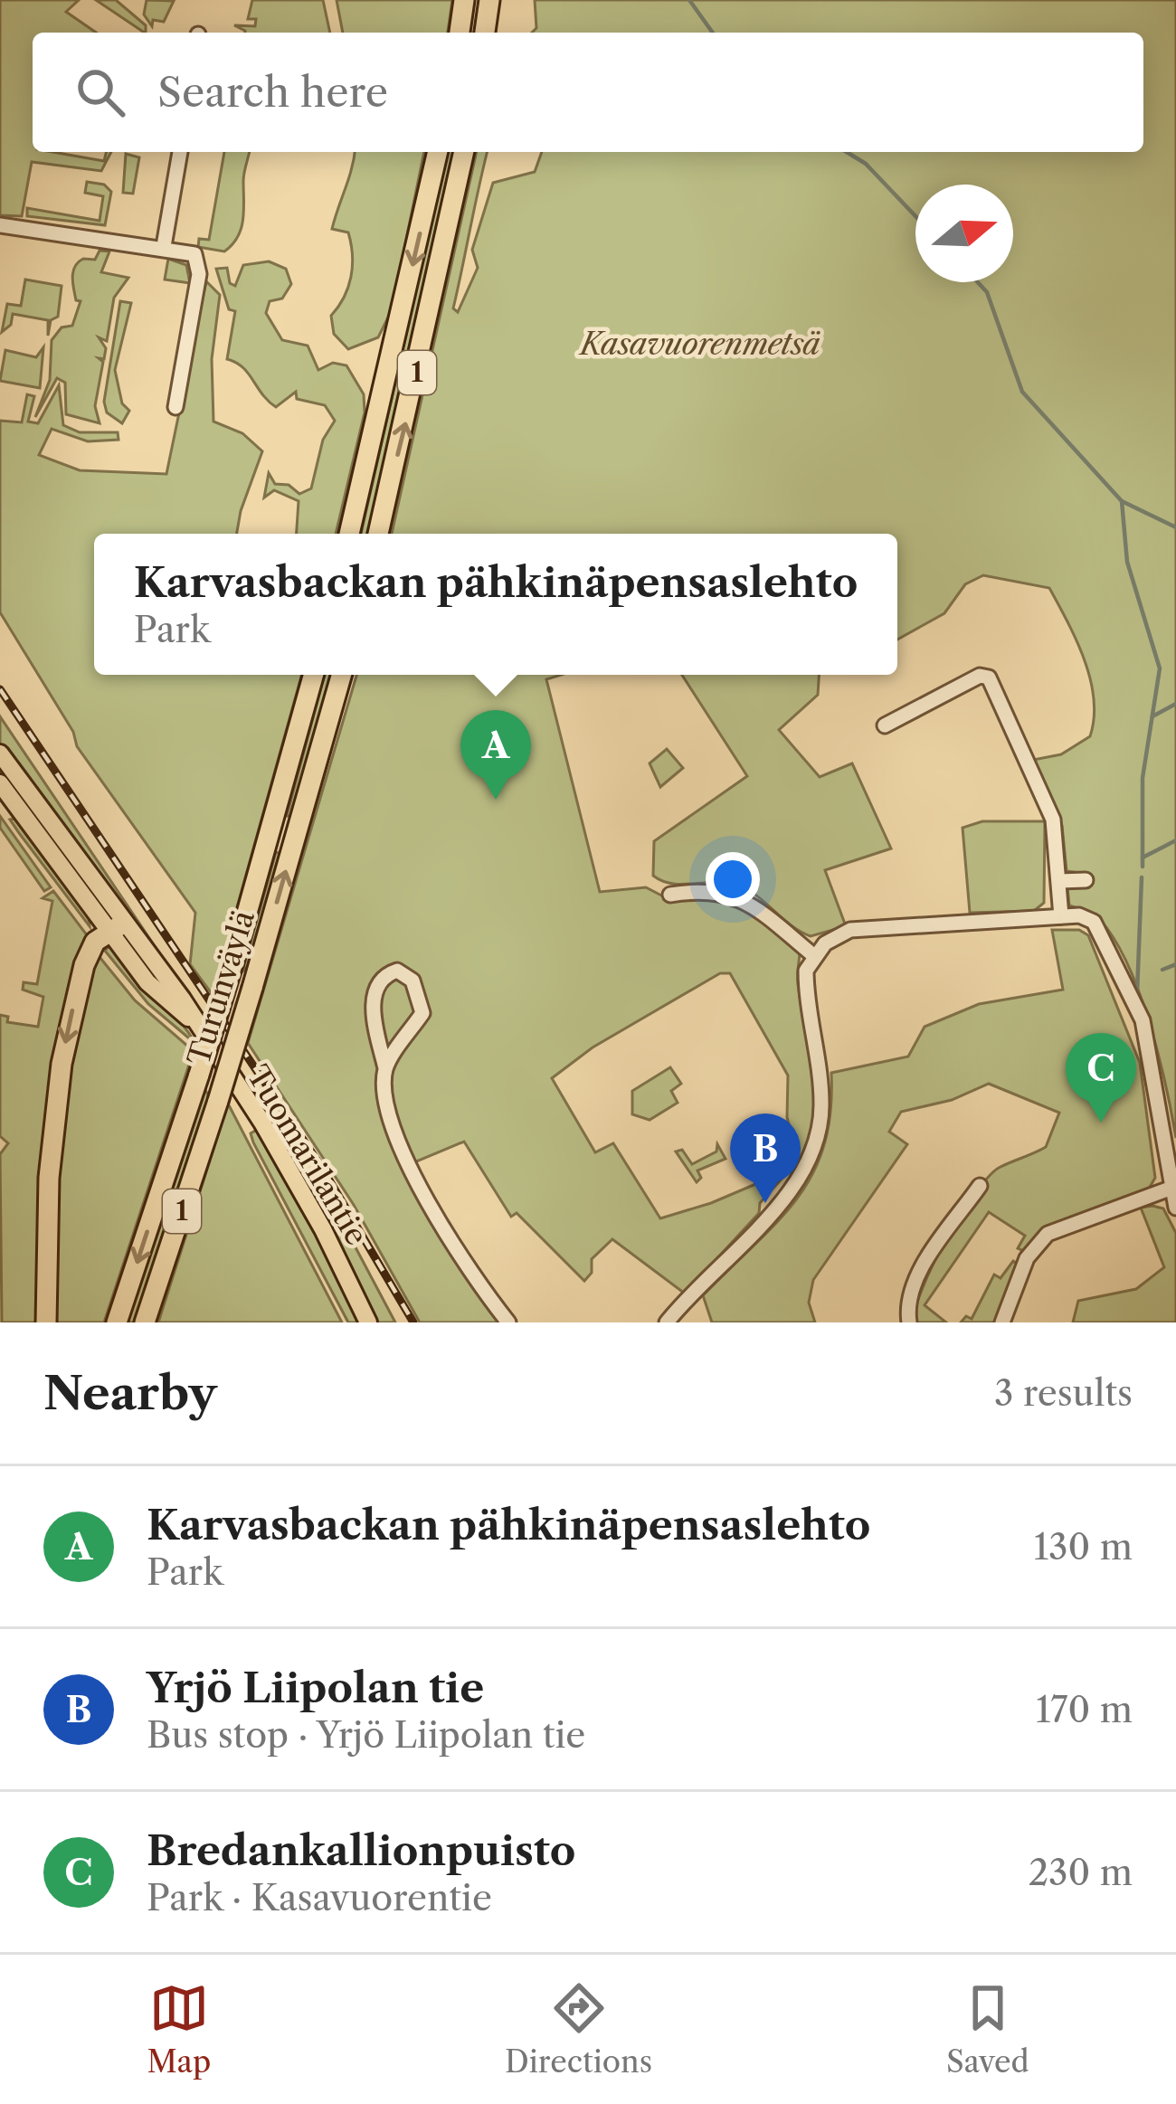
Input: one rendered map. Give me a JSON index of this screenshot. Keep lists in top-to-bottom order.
{
  "streets": {
    "highway": ["1", "Turunväylä"],
    "main road": ["Tuomarilantie"]
  },
  "parks": ["Kasavuorenmetsä"],
  "north": "right",
  "page": {
    "search": "Search here",
    "popup": ["Karvasbackan pähkinäpensaslehto", "Park"],
    "pins": ["A", "C", "B"],
    "heading": ["Nearby", "3 results"],
    "list": [
      {
        "mark": "A",
        "name": "Karvasbackan pähkinäpensaslehto",
        "note": "Park",
        "value": "130 m"
      },
      {
        "mark": "B",
        "name": "Yrjö Liipolan tie",
        "note": "Bus stop · Yrjö Liipolan tie",
        "value": "170 m"
      },
      {
        "mark": "C",
        "name": "Bredankallionpuisto",
        "note": "Park · Kasavuorentie",
        "value": "230 m"
      }
    ],
    "nav": ["Map", "Directions", "Saved"]
  }
}
